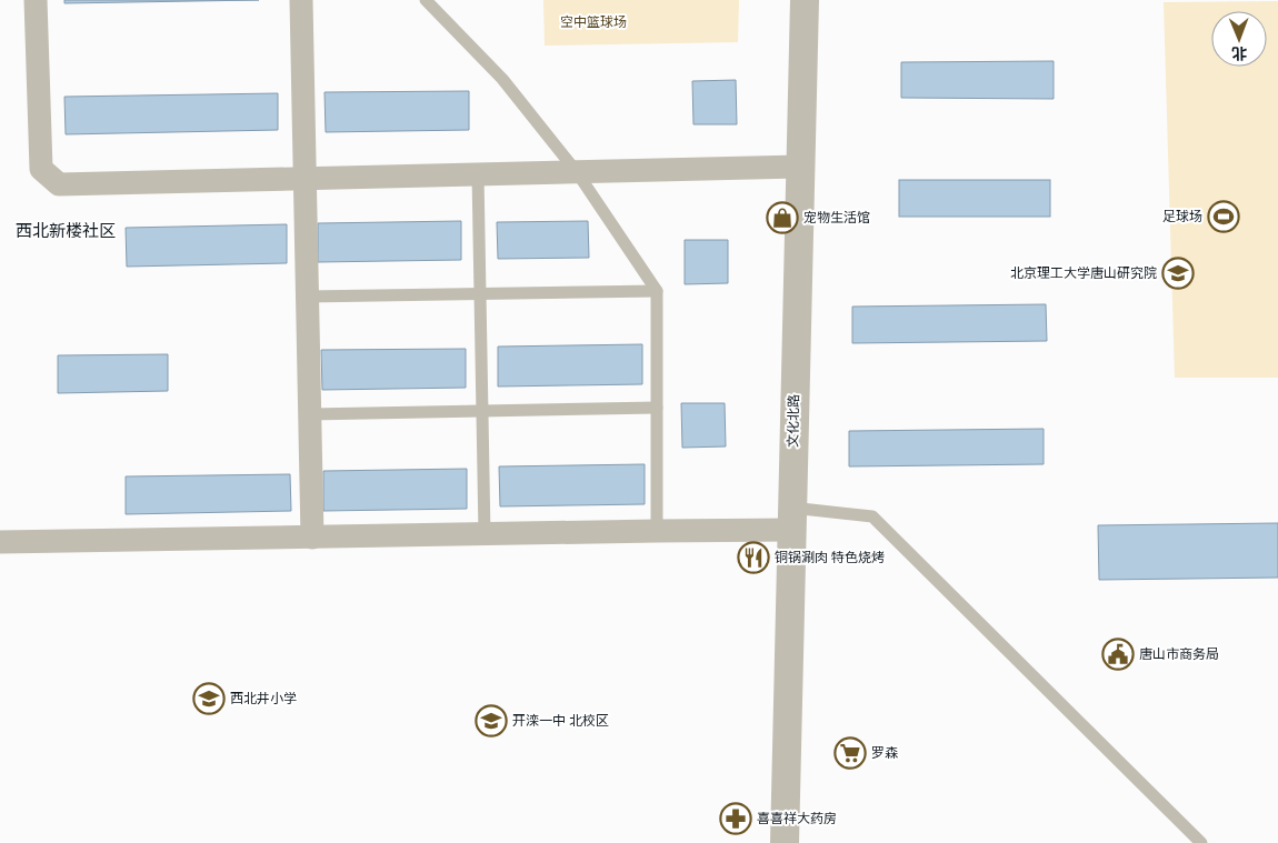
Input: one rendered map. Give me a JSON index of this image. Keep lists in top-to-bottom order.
{
  "streets": {
    "street": ["文化北路"]
  },
  "districts": ["西北新楼社区"],
  "parks": ["空中篮球场"],
  "places": {
    "sports": ["足球场"],
    "shop": ["宠物生活馆"],
    "school or university": ["北京理工大学唐山研究院", "西北井小学", "开滦一中 北校区"],
    "restaurant": ["铜锅涮肉 特色烧烤"],
    "public building": ["唐山市商务局"],
    "supermarket": ["罗森"],
    "pharmacy": ["喜喜祥大药房"]
  },
  "north": "bottom"
}
